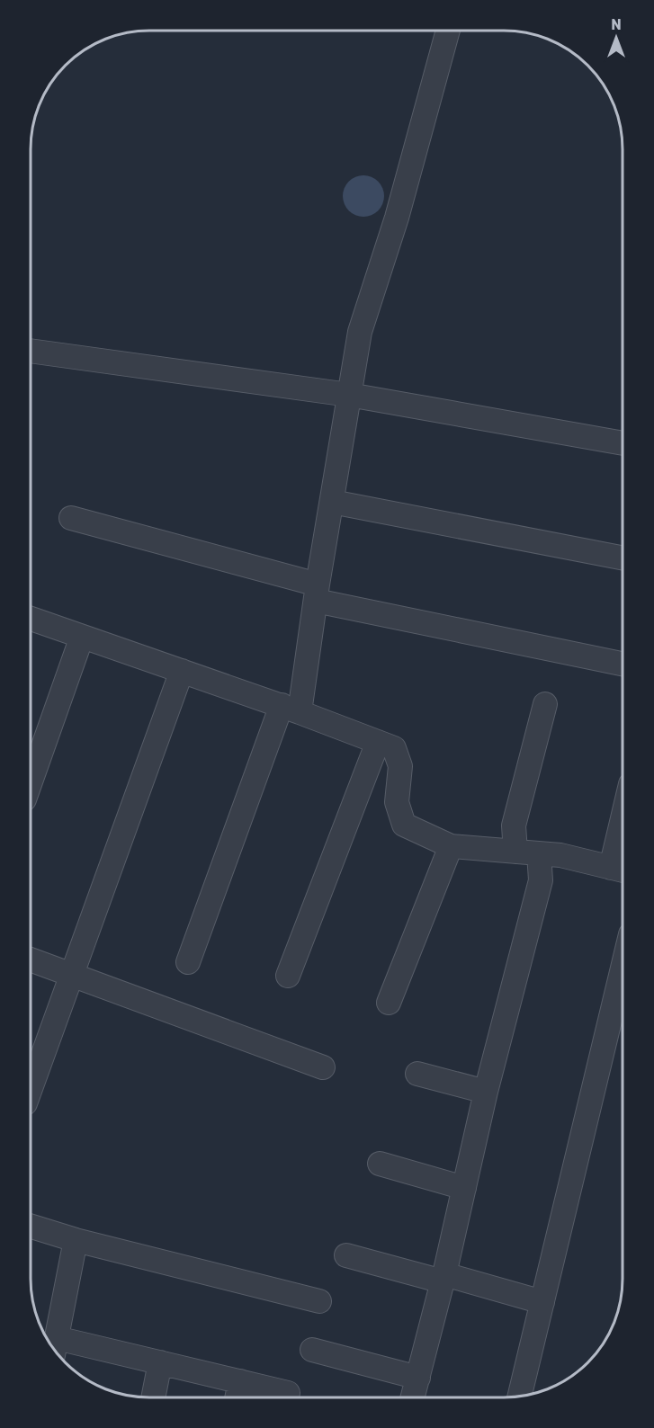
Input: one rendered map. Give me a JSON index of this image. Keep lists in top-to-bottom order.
{
  "north": "top"
}
